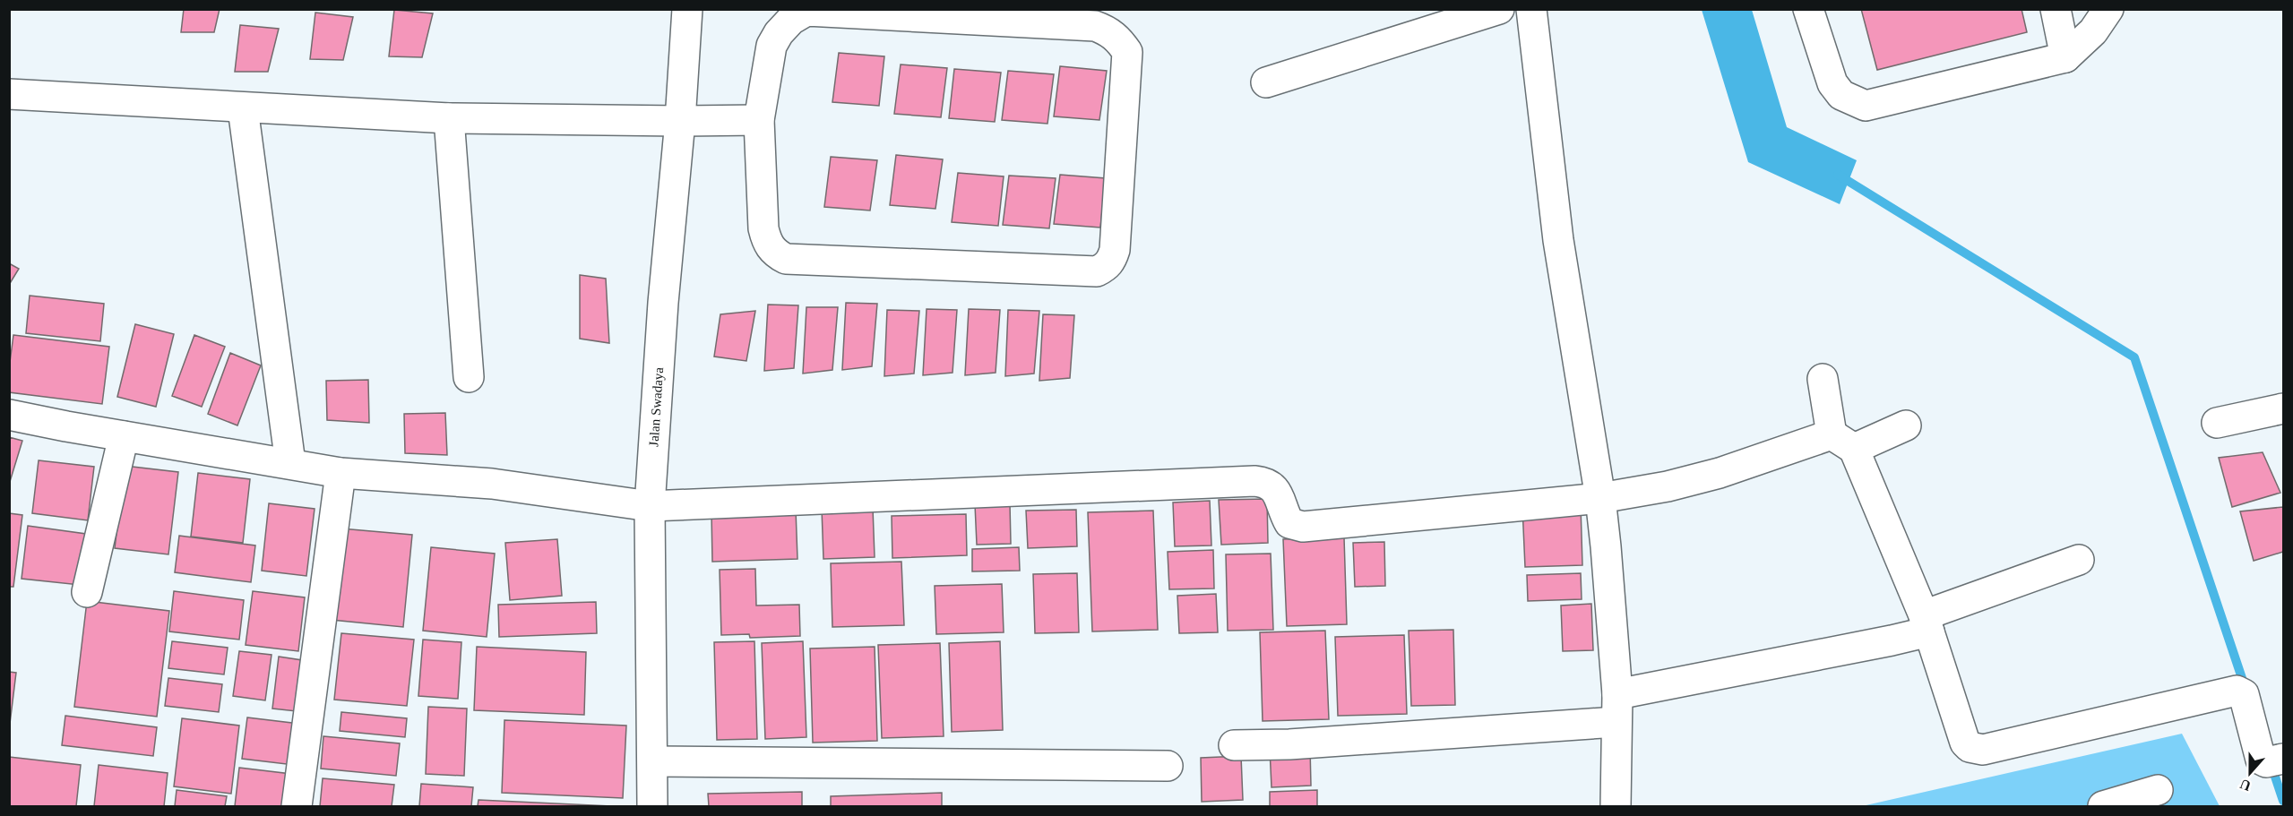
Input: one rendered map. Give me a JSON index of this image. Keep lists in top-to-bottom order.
{
  "streets": {
    "street": ["Jalan Swadaya"]
  },
  "north": "bottom"
}
